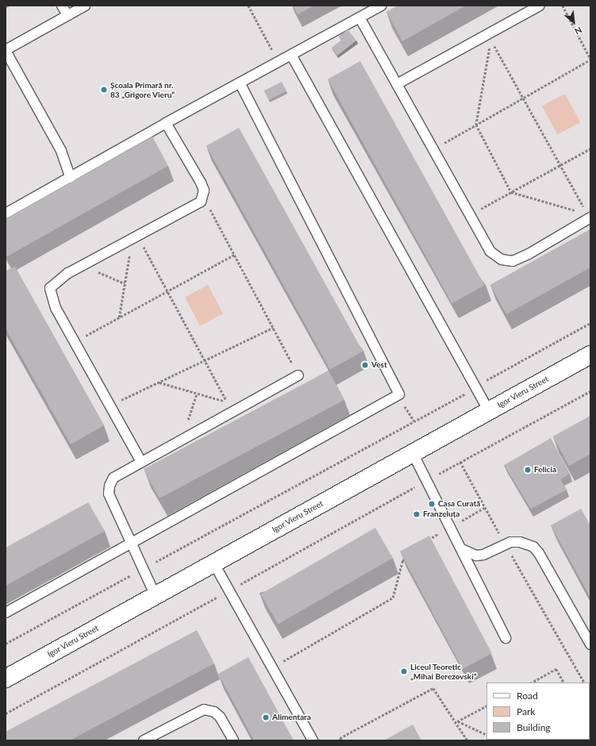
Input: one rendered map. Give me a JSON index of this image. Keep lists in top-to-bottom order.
{
  "streets": {
    "street": ["Igor Vieru Street"]
  },
  "places": [
    "Școala Primară nr. 83 „Grigore Vieru”",
    "Vest",
    "Felicia",
    "Casa Curată",
    "Franzeluța",
    "Liceul Teoretic „Mihai Berezovski”",
    "Alimentara"
  ],
  "legend": ["Road", "Park", "Building"],
  "north": "bottom right"
}
